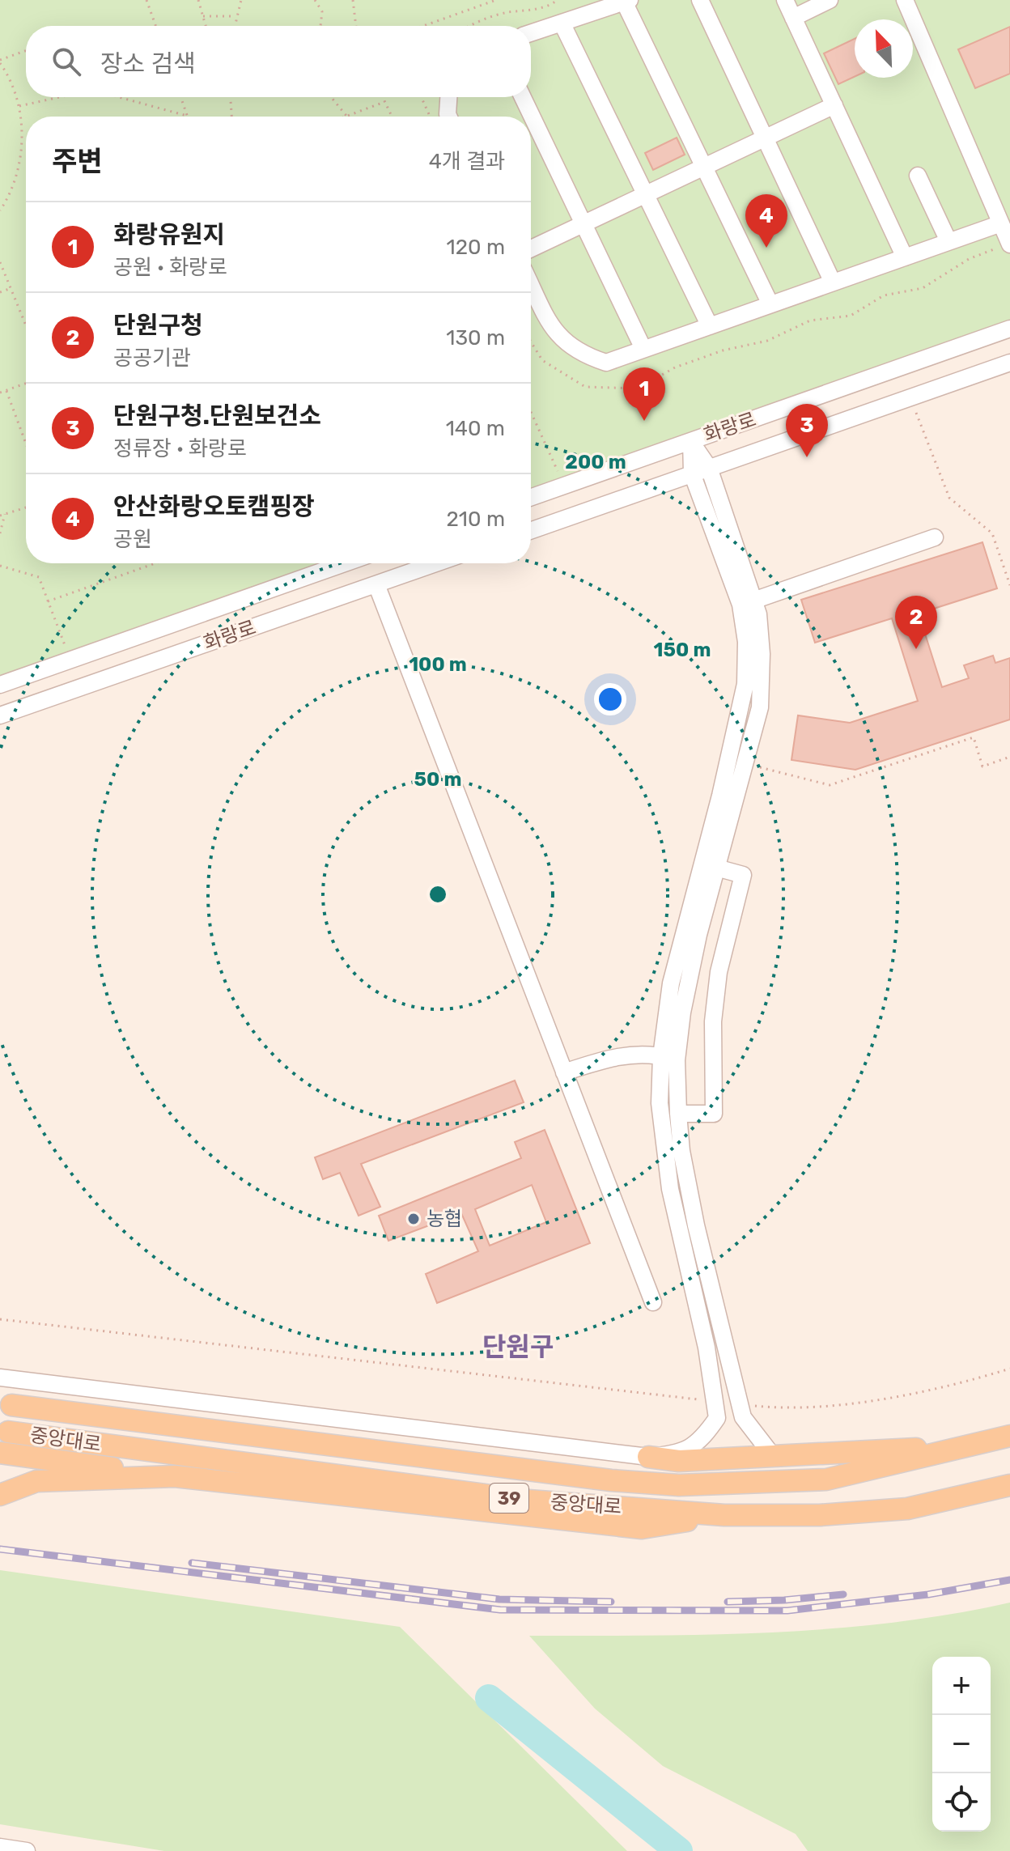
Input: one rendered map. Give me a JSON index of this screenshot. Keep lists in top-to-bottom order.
{
  "streets": {
    "main road": ["중앙대로", "39"],
    "street": ["화랑로"]
  },
  "districts": ["단원구"],
  "places": ["농협"],
  "north": "top left",
  "page": {
    "search": "장소 검색",
    "heading": ["주변", "4개 결과"],
    "pins": [
      "4",
      "1",
      "3",
      "2"
    ],
    "list": [
      {
        "mark": "1",
        "name": "화랑유원지",
        "note": "공원 · 화랑로",
        "value": "120 m"
      },
      {
        "mark": "2",
        "name": "단원구청",
        "note": "공공기관",
        "value": "130 m"
      },
      {
        "mark": "3",
        "name": "단원구청.단원보건소",
        "note": "정류장 · 화랑로",
        "value": "140 m"
      },
      {
        "mark": "4",
        "name": "안산화랑오토캠핑장",
        "note": "공원",
        "value": "210 m"
      }
    ],
    "map_buttons": ["+", "−"]
  },
  "rings": [
    "200 m",
    "150 m",
    "100 m",
    "50 m"
  ]
}
